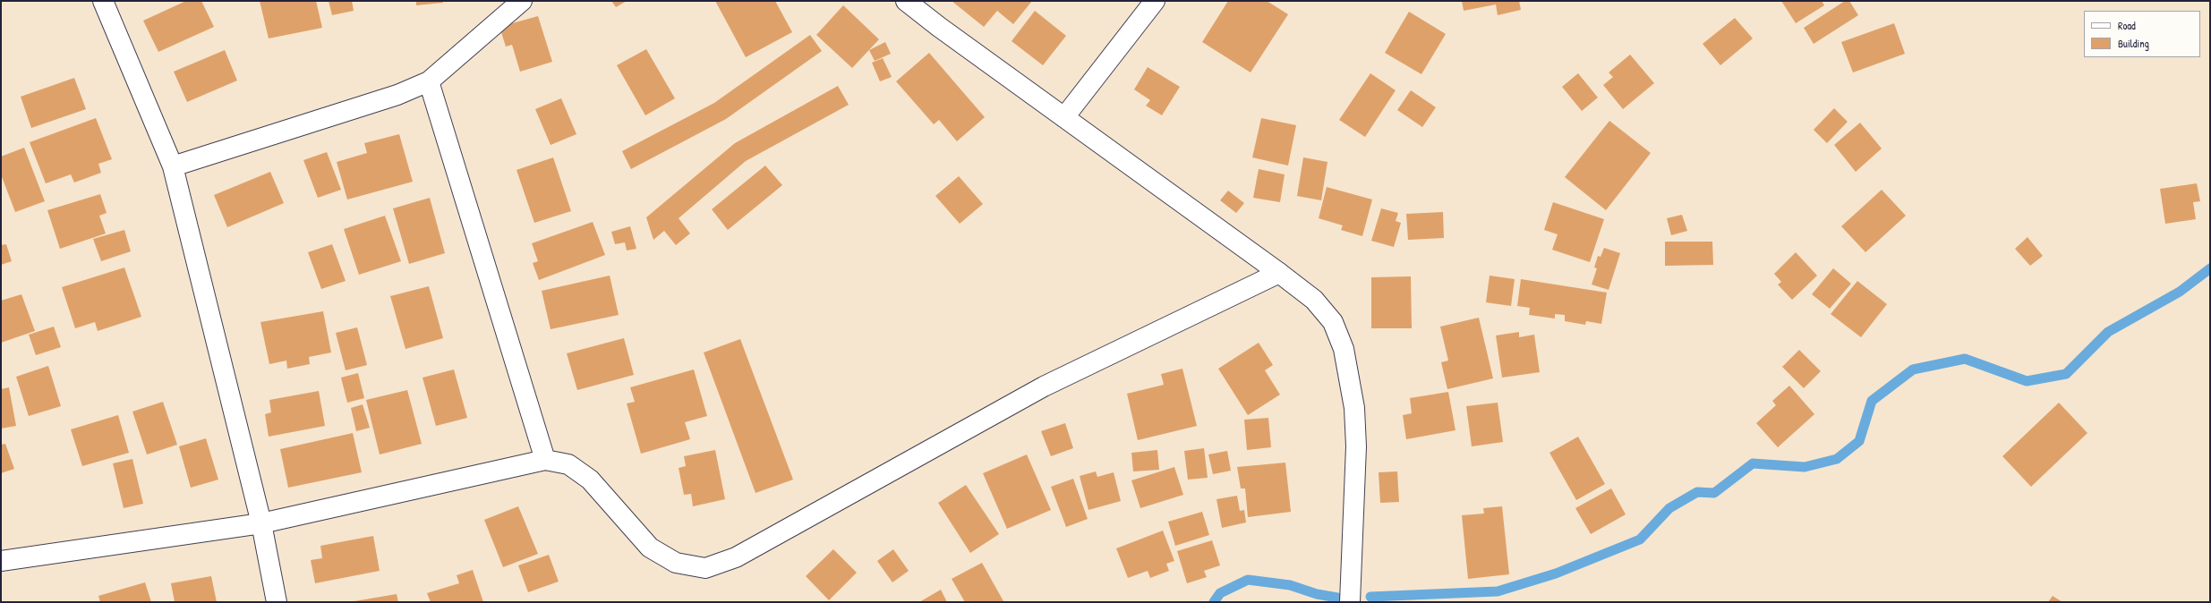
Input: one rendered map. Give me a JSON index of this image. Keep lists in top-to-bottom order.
{
  "legend": ["Road", "Building"]
}
